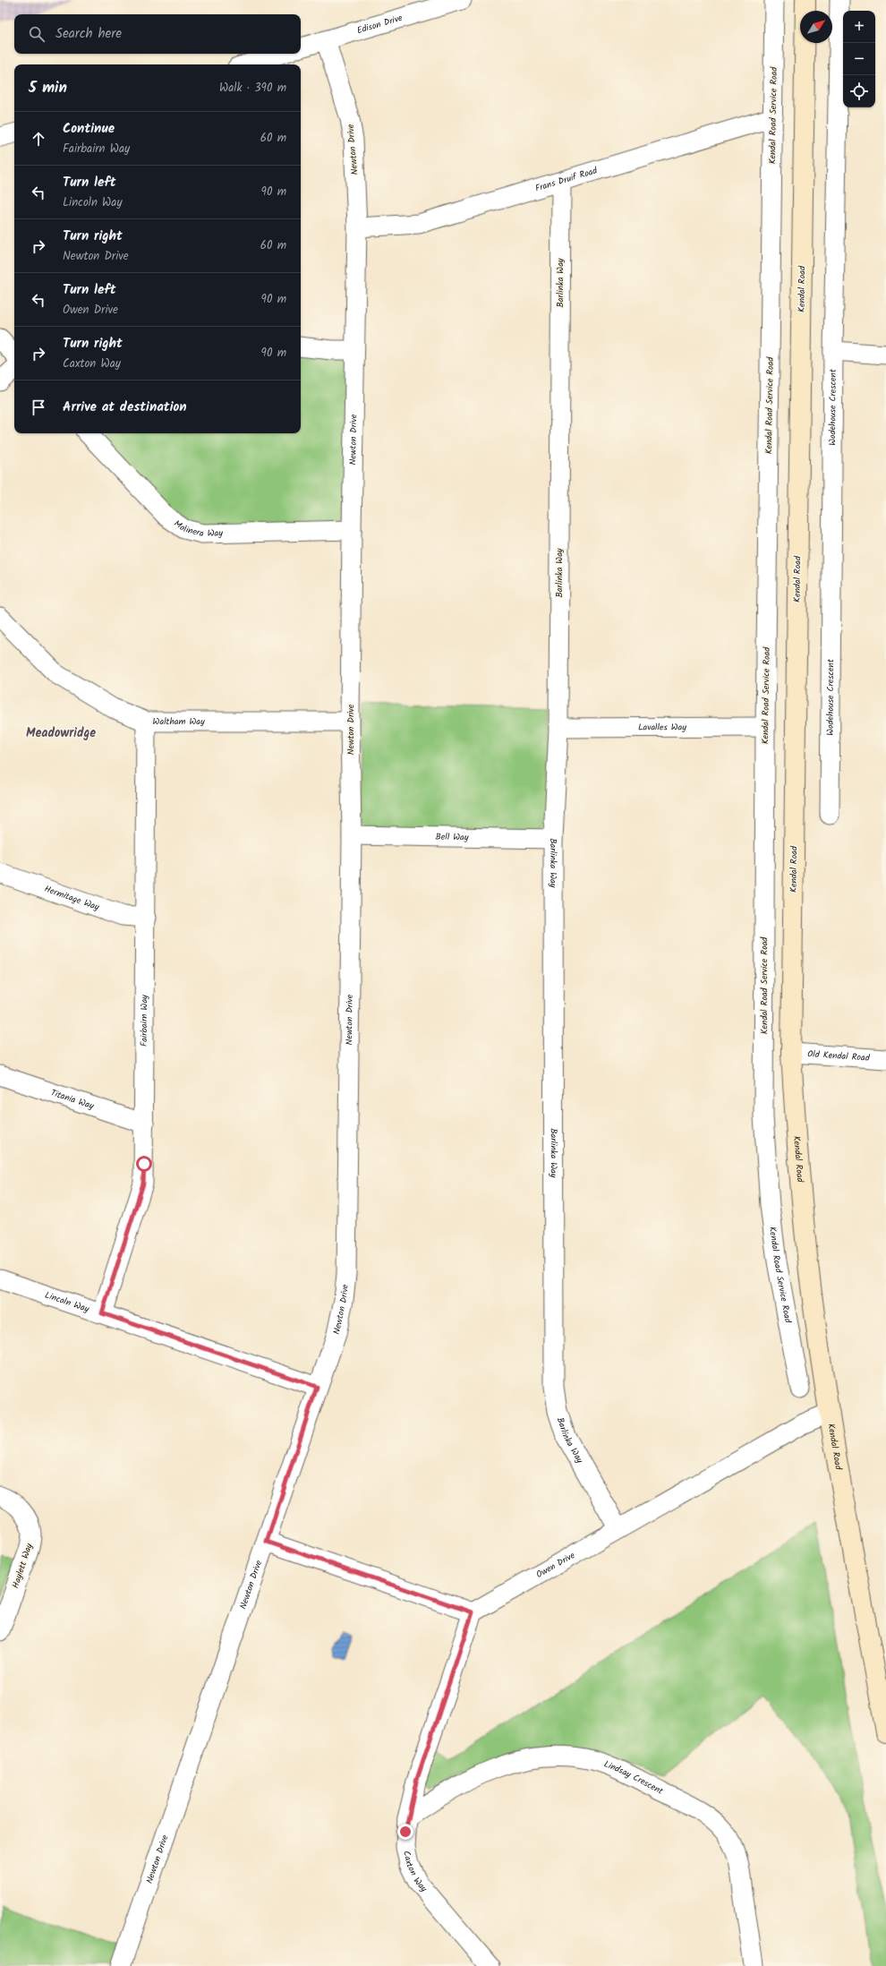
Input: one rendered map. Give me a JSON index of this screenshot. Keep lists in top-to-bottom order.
{
  "streets": {
    "main road": ["Kendal Road"],
    "street": [
      "Edison Drive",
      "Kendal Road Service Road",
      "Newton Drive",
      "Frans Druif Road",
      "Barlinka Way",
      "Wodehouse Crescent",
      "Molinera Way",
      "Waltham Way",
      "Lavalles Way",
      "Bell Way",
      "Hermitage Way",
      "Fairbairn Way",
      "Old Kendal Road",
      "Titania Way",
      "Lincoln Way",
      "Owen Drive",
      "Haylett Way",
      "Lindsay Crescent",
      "Caxton Way"
    ]
  },
  "crossings": [
    ["Edison Drive", "Newton Drive"],
    ["Kendal Road Service Road", "Frans Druif Road"],
    ["Kendal Road Service Road", "Lavalles Way"],
    ["Newton Drive", "Frans Druif Road"],
    ["Newton Drive", "Molinera Way"],
    ["Newton Drive", "Waltham Way"],
    ["Newton Drive", "Bell Way"],
    ["Newton Drive", "Lincoln Way"],
    ["Frans Druif Road", "Barlinka Way"],
    ["Barlinka Way", "Lavalles Way"],
    ["Barlinka Way", "Bell Way"],
    ["Barlinka Way", "Owen Drive"],
    ["Kendal Road", "Old Kendal Road"],
    ["Kendal Road", "Owen Drive"],
    ["Waltham Way", "Fairbairn Way"],
    ["Hermitage Way", "Fairbairn Way"],
    ["Fairbairn Way", "Titania Way"],
    ["Fairbairn Way", "Lincoln Way"],
    ["Owen Drive", "Caxton Way"],
    ["Lindsay Crescent", "Caxton Way"]
  ],
  "districts": ["Meadowridge"],
  "north": "top right",
  "page": {
    "map_buttons": ["+", "−"],
    "search": "Search here",
    "heading": ["5 min", "Walk · 390 m"],
    "list": [
      ["Continue", "Fairbairn Way", "60 m"],
      ["Turn left", "Lincoln Way", "90 m"],
      ["Turn right", "Newton Drive", "60 m"],
      ["Turn left", "Owen Drive", "90 m"],
      ["Turn right", "Caxton Way", "90 m"],
      "Arrive at destination"
    ]
  }
}
